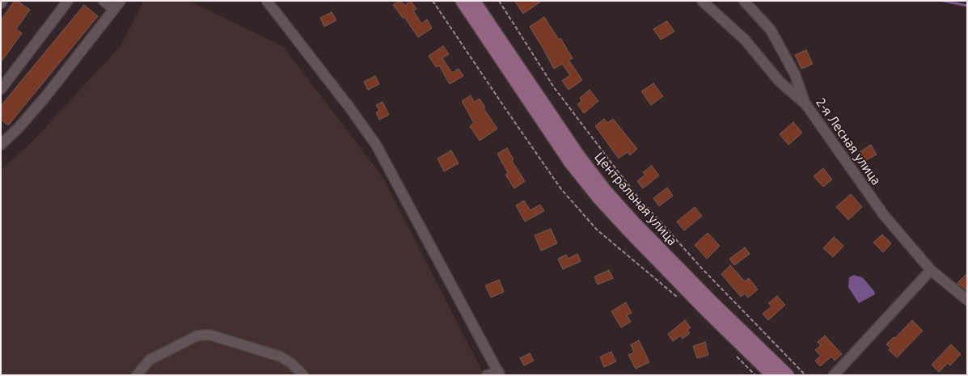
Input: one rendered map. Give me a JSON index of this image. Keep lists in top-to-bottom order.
{
  "streets": {
    "main road": ["Центральная улица"],
    "street": ["2-я Лесная улица"]
  }
}
